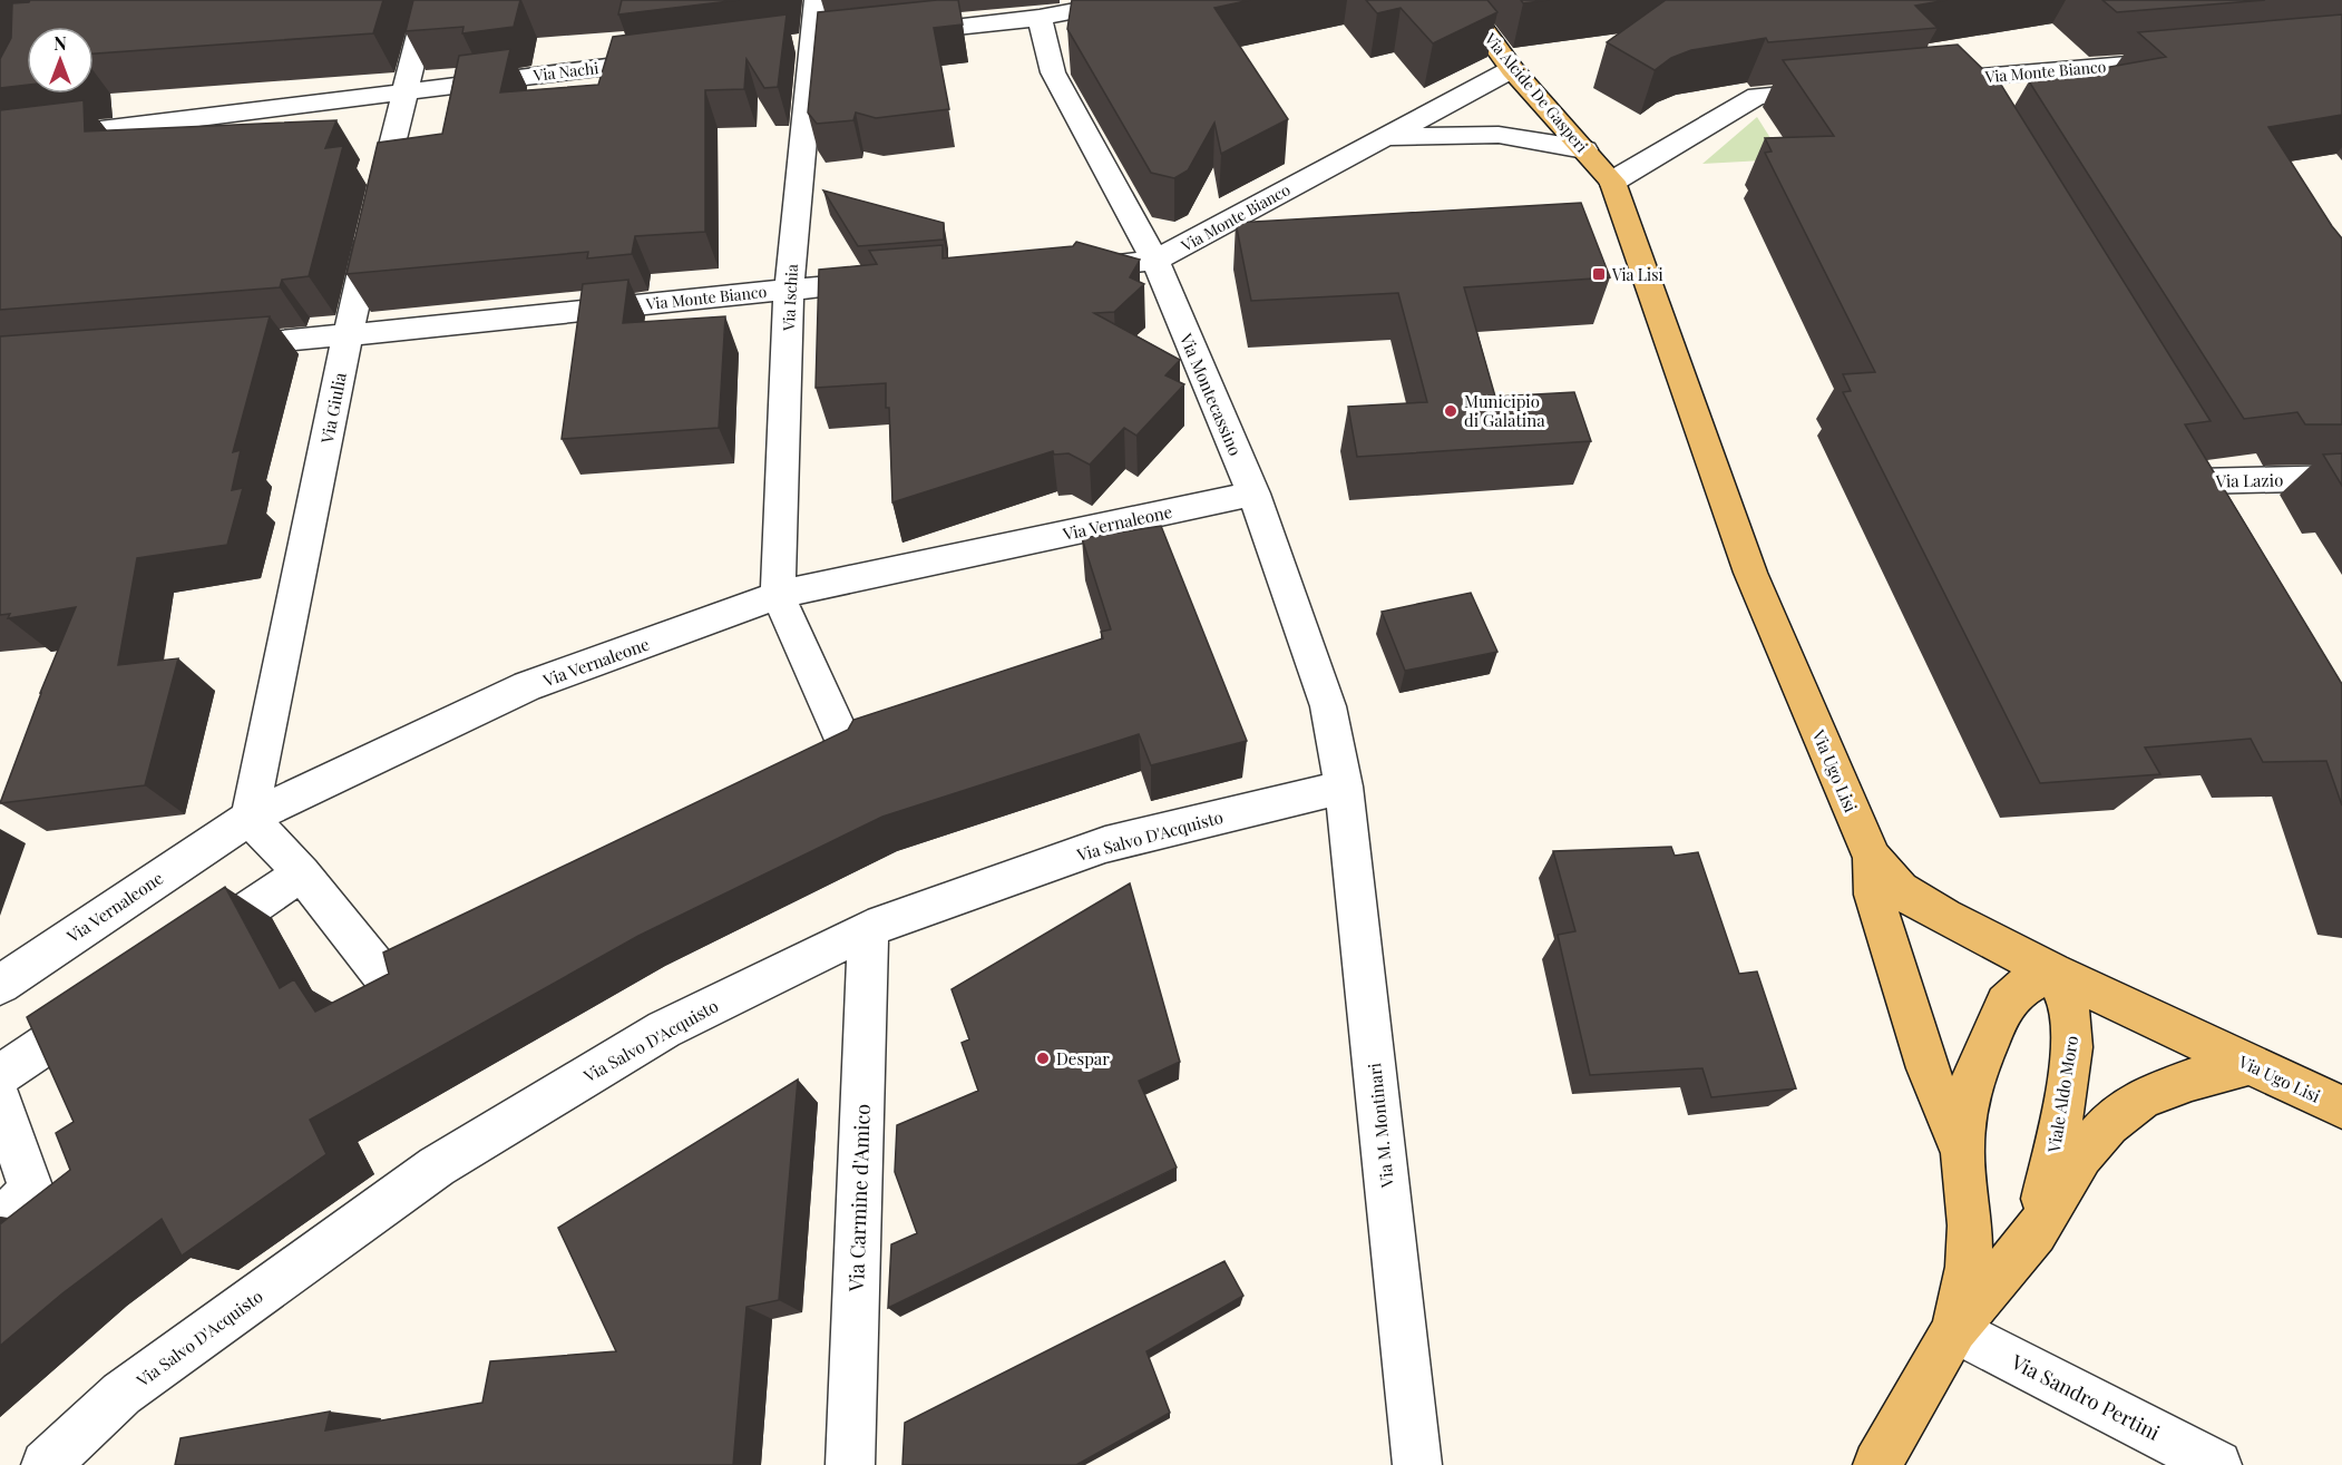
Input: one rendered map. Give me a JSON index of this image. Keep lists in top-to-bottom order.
{
  "streets": {
    "main road": ["Via Alcide De Gasperi", "Via Ugo Lisi", "Viale Aldo Moro"],
    "street": [
      "Via Nachi",
      "Via Monte Bianco",
      "Via Ischia",
      "Via Montecassino",
      "Via Giulia",
      "Via Lazio",
      "Via Vernaleone",
      "Via Salvo D'Acquisto",
      "Via M. Montinari",
      "Via Carmine d'Amico",
      "Via Sandro Pertini"
    ]
  },
  "crossings": [
    ["Via Nachi", "Via Giulia"],
    ["Via Monte Bianco", "Via Alcide De Gasperi"],
    ["Via Monte Bianco", "Via Ischia"],
    ["Via Monte Bianco", "Via Montecassino"],
    ["Via Monte Bianco", "Via Giulia"],
    ["Via Alcide De Gasperi", "Via Ugo Lisi"],
    ["Via Ischia", "Via Vernaleone"],
    ["Via Montecassino", "Via Vernaleone"],
    ["Via Montecassino", "Via Salvo D'Acquisto"],
    ["Via Montecassino", "Via M. Montinari"],
    ["Via Giulia", "Via Vernaleone"],
    ["Via Ugo Lisi", "Viale Aldo Moro"],
    ["Via Salvo D'Acquisto", "Via M. Montinari"],
    ["Via Salvo D'Acquisto", "Via Carmine d'Amico"],
    ["Viale Aldo Moro", "Via Sandro Pertini"]
  ],
  "places": {
    "transit": ["Via Lisi"],
    "other": ["Municipio di Galatina", "Despar"]
  },
  "north": "top"
}
